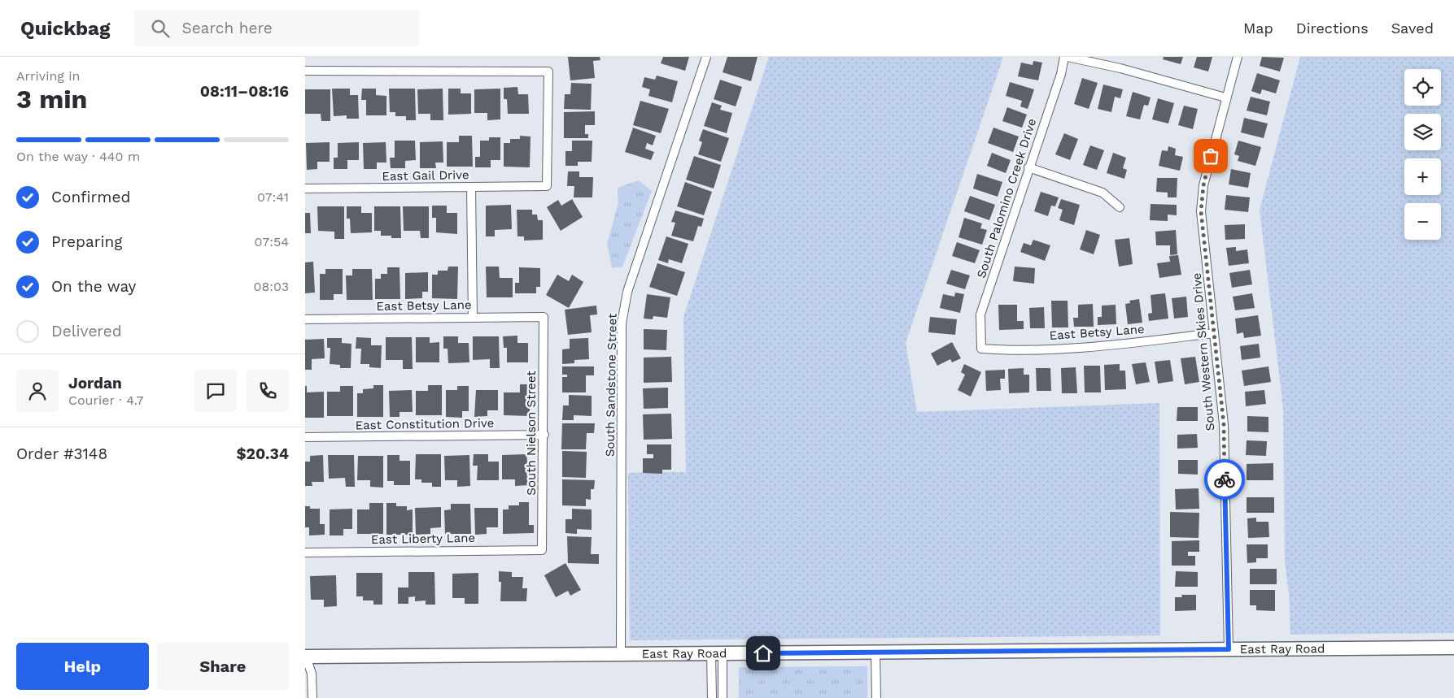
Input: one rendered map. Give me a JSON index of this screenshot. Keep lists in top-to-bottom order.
{
  "streets": {
    "main road": ["East Ray Road"],
    "street": [
      "East Gail Drive",
      "South Palomino Creek Drive",
      "East Betsy Lane",
      "South Western Skies Drive",
      "South Sandstone Street",
      "East Constitution Drive",
      "South Nielson Street",
      "East Liberty Lane"
    ]
  },
  "crossings": [
    ["South Palomino Creek Drive", "East Betsy Lane"],
    ["East Betsy Lane", "South Western Skies Drive"],
    ["East Betsy Lane", "South Nielson Street"],
    ["South Western Skies Drive", "East Ray Road"],
    ["South Sandstone Street", "East Ray Road"],
    ["East Constitution Drive", "South Nielson Street"],
    ["South Nielson Street", "East Liberty Lane"]
  ],
  "page": {
    "header": "Quickbag",
    "search": "Search here",
    "nav": ["Map", "Directions", "Saved"],
    "heading": ["3 min", "Arriving in", "08:11–08:16"],
    "panel": [
      "Jordan",
      "Courier · 4.7",
      "Order #3148",
      "$20.34"
    ],
    "map_buttons": ["+", "−"],
    "bar": "On the way · 440 m",
    "list": [
      ["Confirmed", "07:41"],
      ["Preparing", "07:54"],
      ["On the way", "08:03"],
      "Delivered"
    ],
    "buttons": ["Help", "Share"]
  }
}
